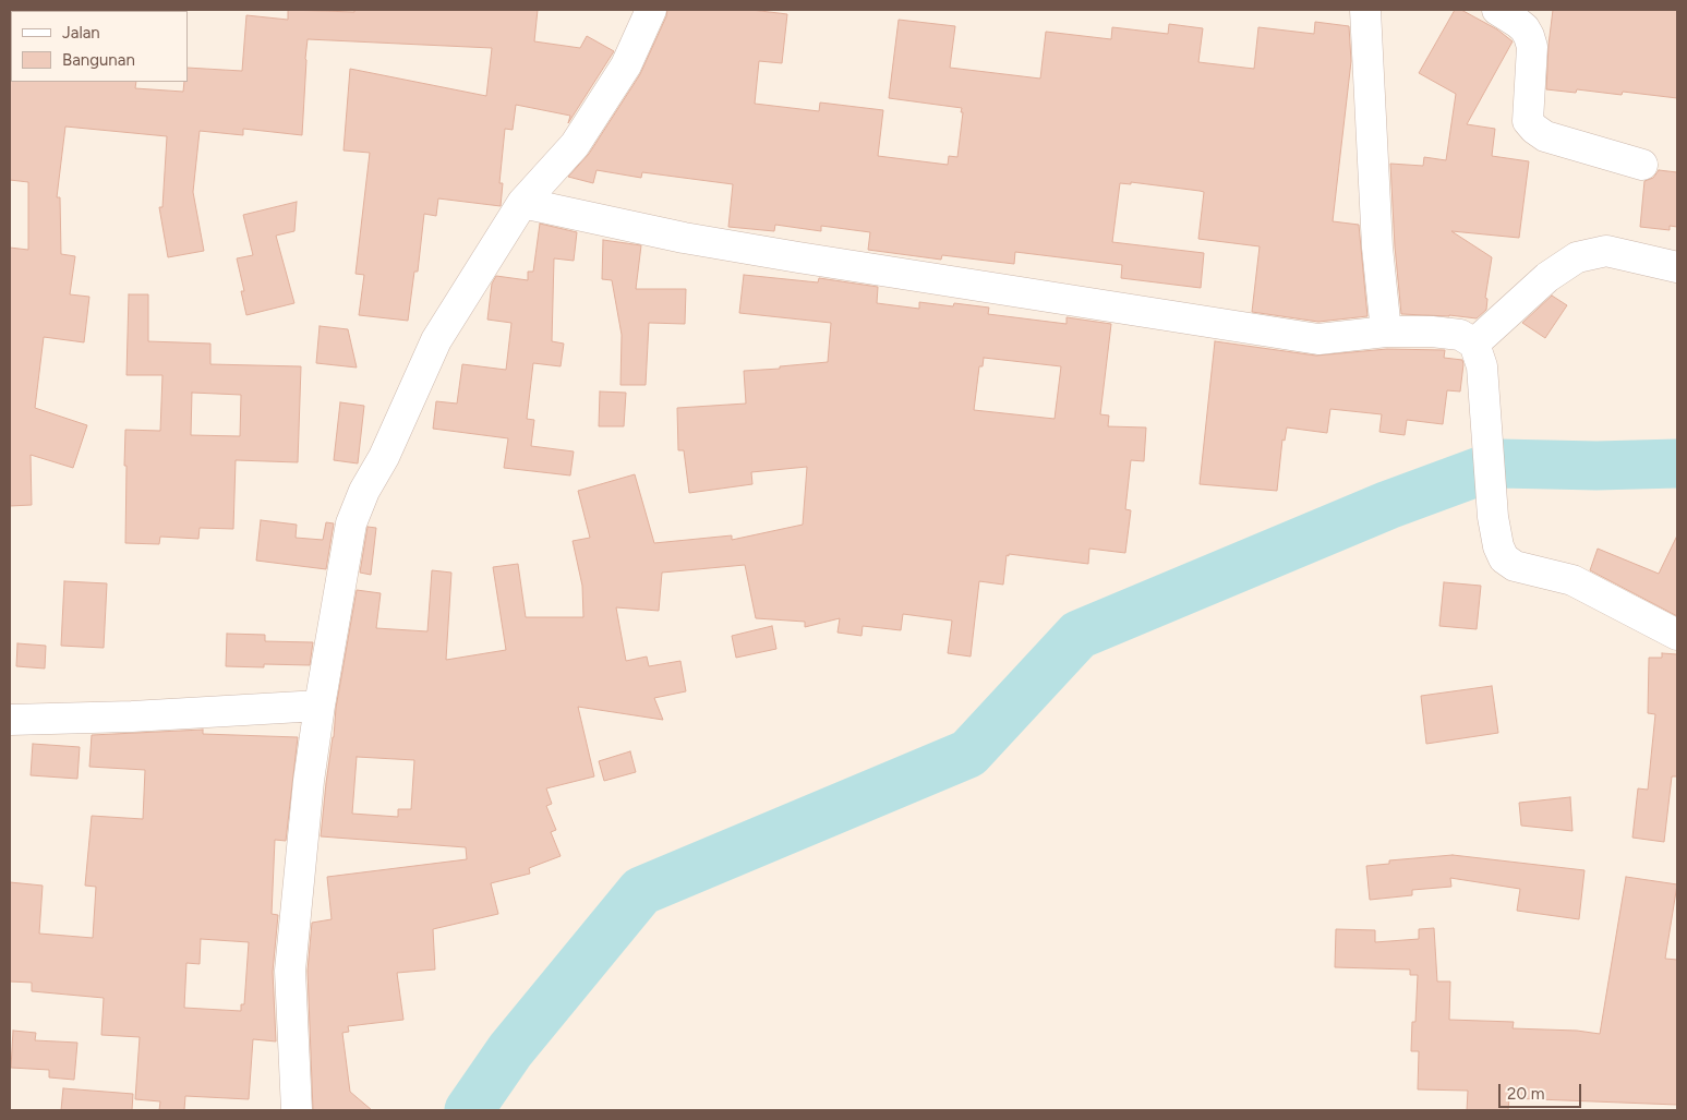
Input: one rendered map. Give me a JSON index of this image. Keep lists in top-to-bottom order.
{
  "legend": ["Jalan", "Bangunan"],
  "scale_bar": "20 m"
}
